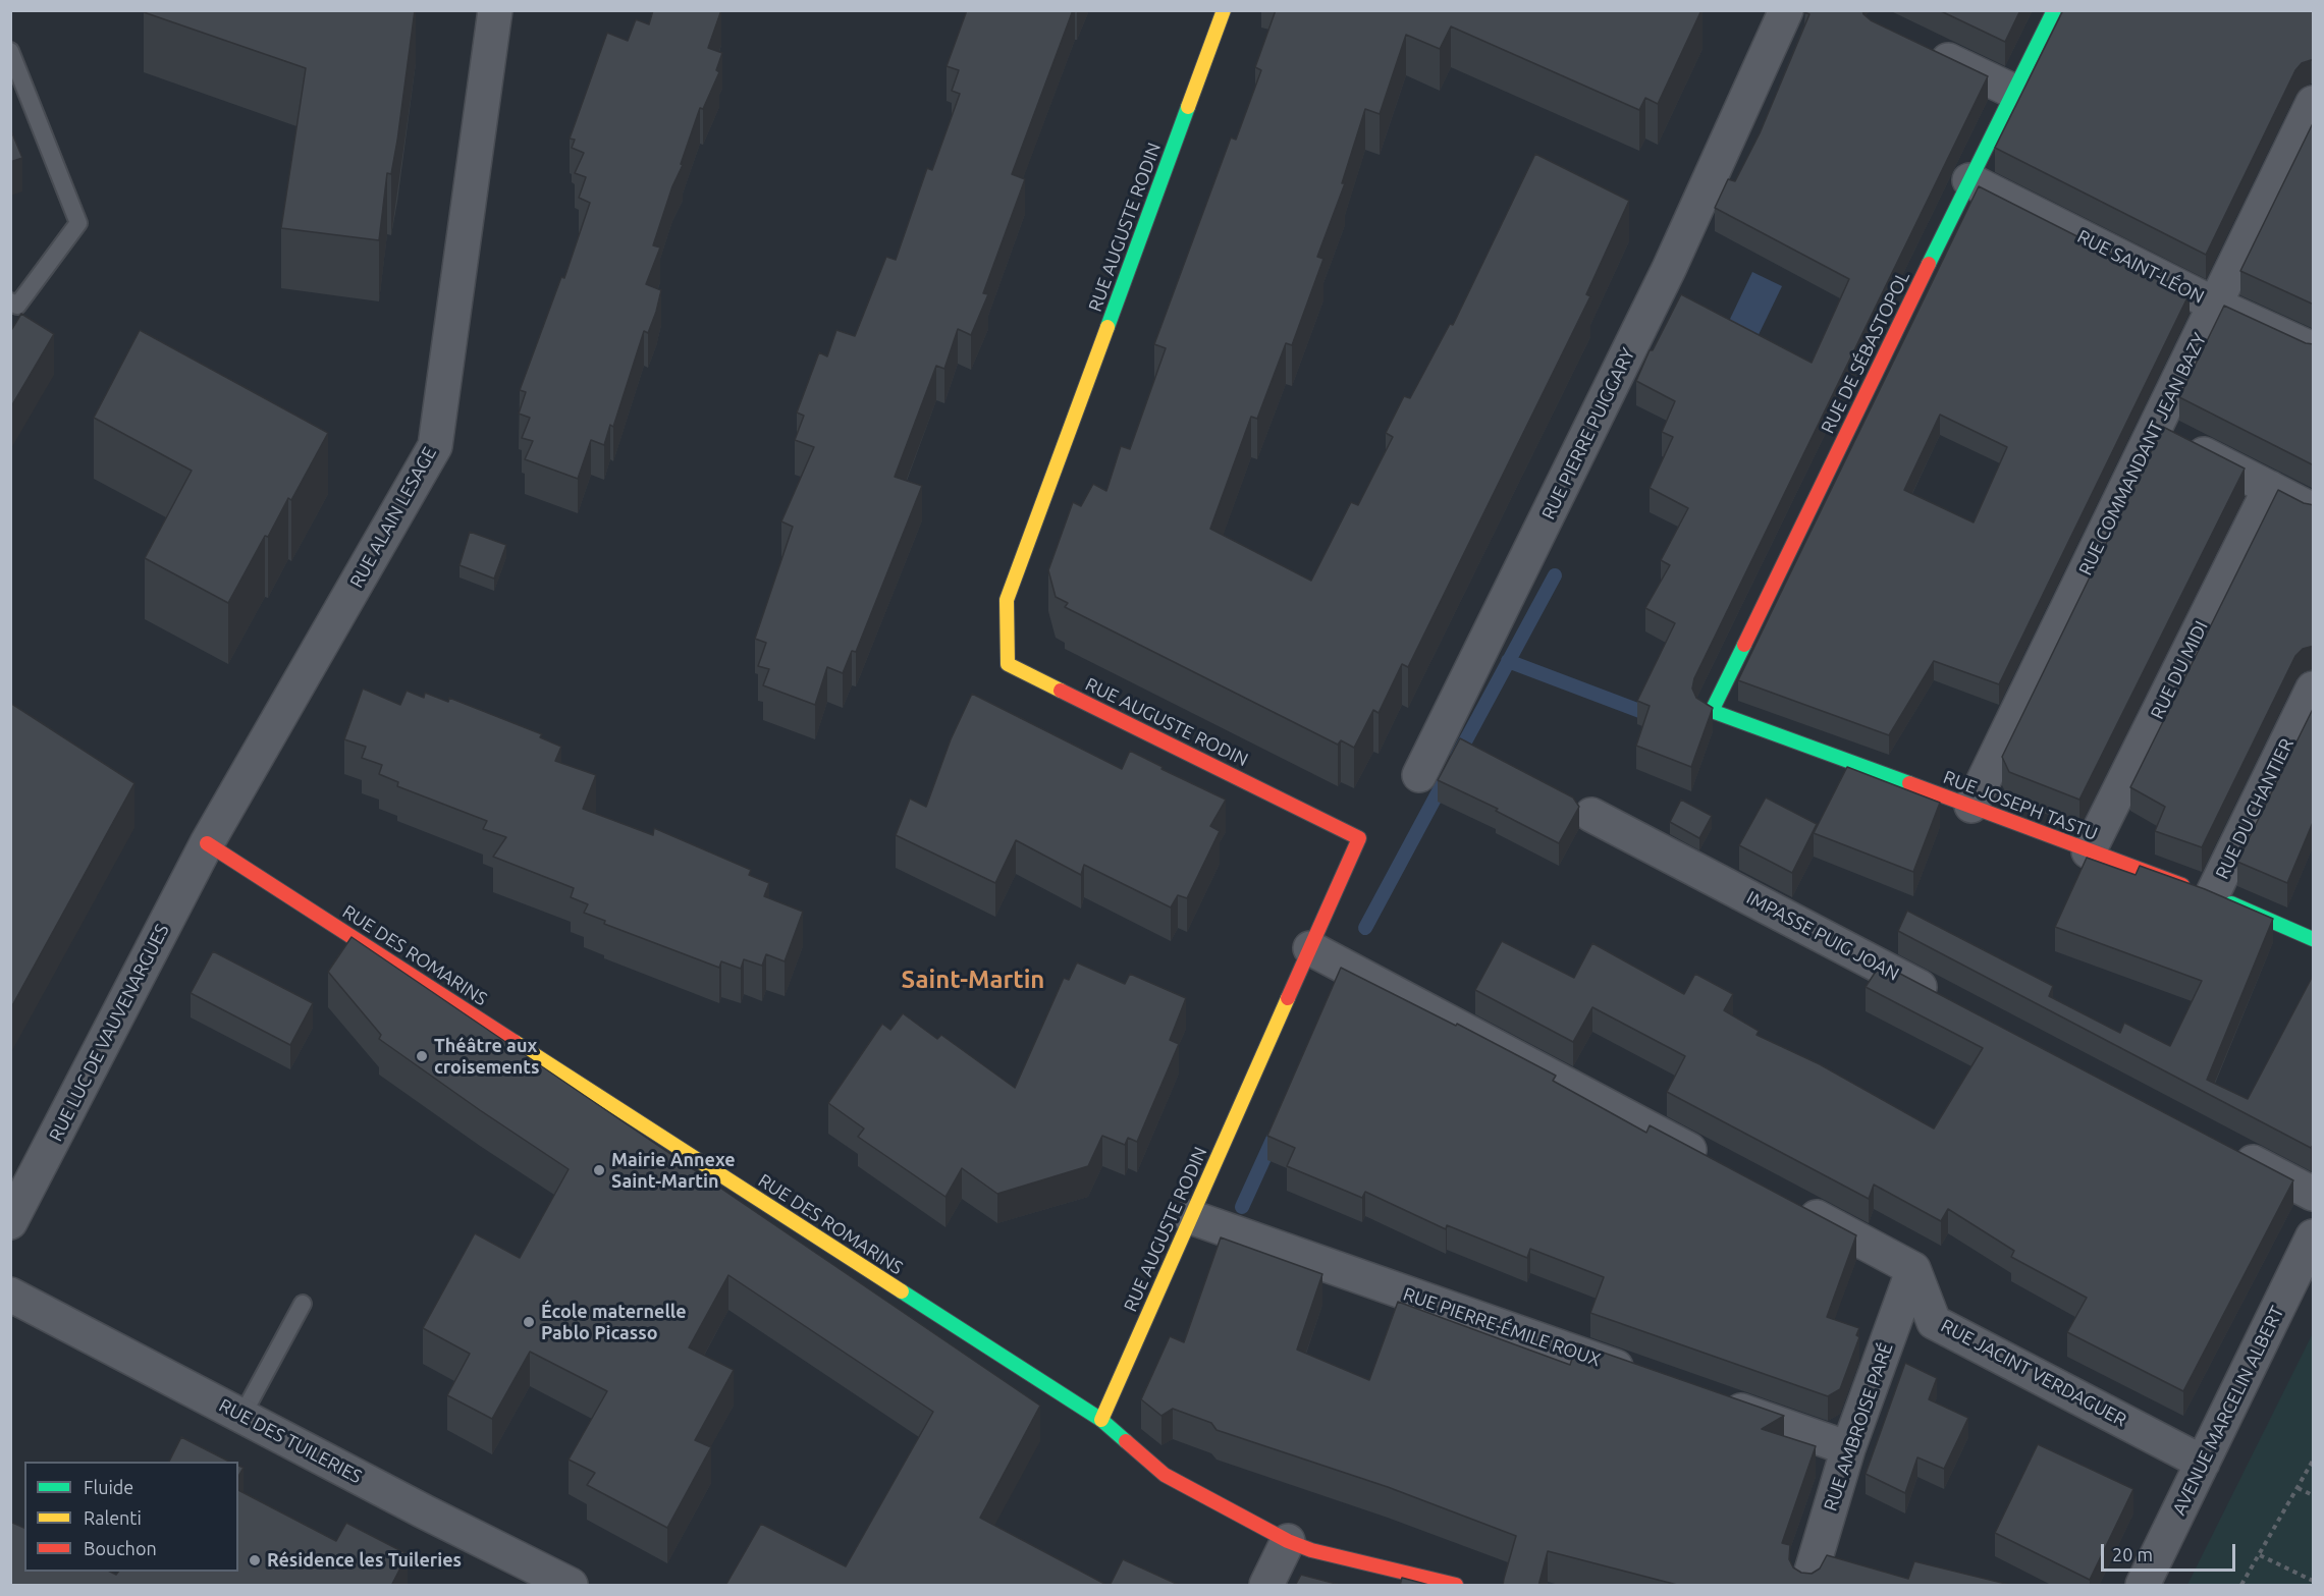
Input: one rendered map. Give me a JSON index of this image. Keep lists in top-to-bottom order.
{
  "streets": {
    "street": [
      "RUE AUGUSTE RODIN",
      "RUE SAINT-LÉON",
      "RUE DE SÉBASTOPOL",
      "RUE PIERRE PUIGGARY",
      "RUE COMMANDANT JEAN BAZY",
      "RUE ALAIN LESAGE",
      "RUE DU MIDI",
      "RUE JOSEPH TASTU",
      "RUE DU CHANTIER",
      "IMPASSE PUIG JOAN",
      "RUE DES ROMARINS",
      "RUE LUC DE VAUVENARGUES",
      "RUE PIERRE-ÉMILE ROUX",
      "RUE JACINT VERDAGUER",
      "AVENUE MARCELIN ALBERT",
      "RUE AMBROISE PARÉ",
      "RUE DES TUILERIES"
    ]
  },
  "crossings": [
    ["RUE AUGUSTE RODIN", "RUE DES ROMARINS"],
    ["RUE AUGUSTE RODIN", "RUE PIERRE-ÉMILE ROUX"],
    ["RUE SAINT-LÉON", "RUE DE SÉBASTOPOL"],
    ["RUE SAINT-LÉON", "RUE COMMANDANT JEAN BAZY"],
    ["RUE DE SÉBASTOPOL", "RUE JOSEPH TASTU"],
    ["RUE COMMANDANT JEAN BAZY", "RUE JOSEPH TASTU"],
    ["RUE ALAIN LESAGE", "RUE DES ROMARINS"],
    ["RUE ALAIN LESAGE", "RUE LUC DE VAUVENARGUES"],
    ["RUE DU MIDI", "RUE JOSEPH TASTU"],
    ["RUE JOSEPH TASTU", "RUE DU CHANTIER"],
    ["RUE DES ROMARINS", "RUE LUC DE VAUVENARGUES"],
    ["RUE JACINT VERDAGUER", "AVENUE MARCELIN ALBERT"],
    ["RUE JACINT VERDAGUER", "RUE AMBROISE PARÉ"]
  ],
  "districts": ["Saint-Martin"],
  "places": [
    "Théâtre aux croisements",
    "Mairie Annexe Saint-Martin",
    "École maternelle Pablo Picasso",
    "Résidence les Tuileries"
  ],
  "legend": ["Fluide", "Ralenti", "Bouchon"],
  "scale_bar": "20 m"
}
